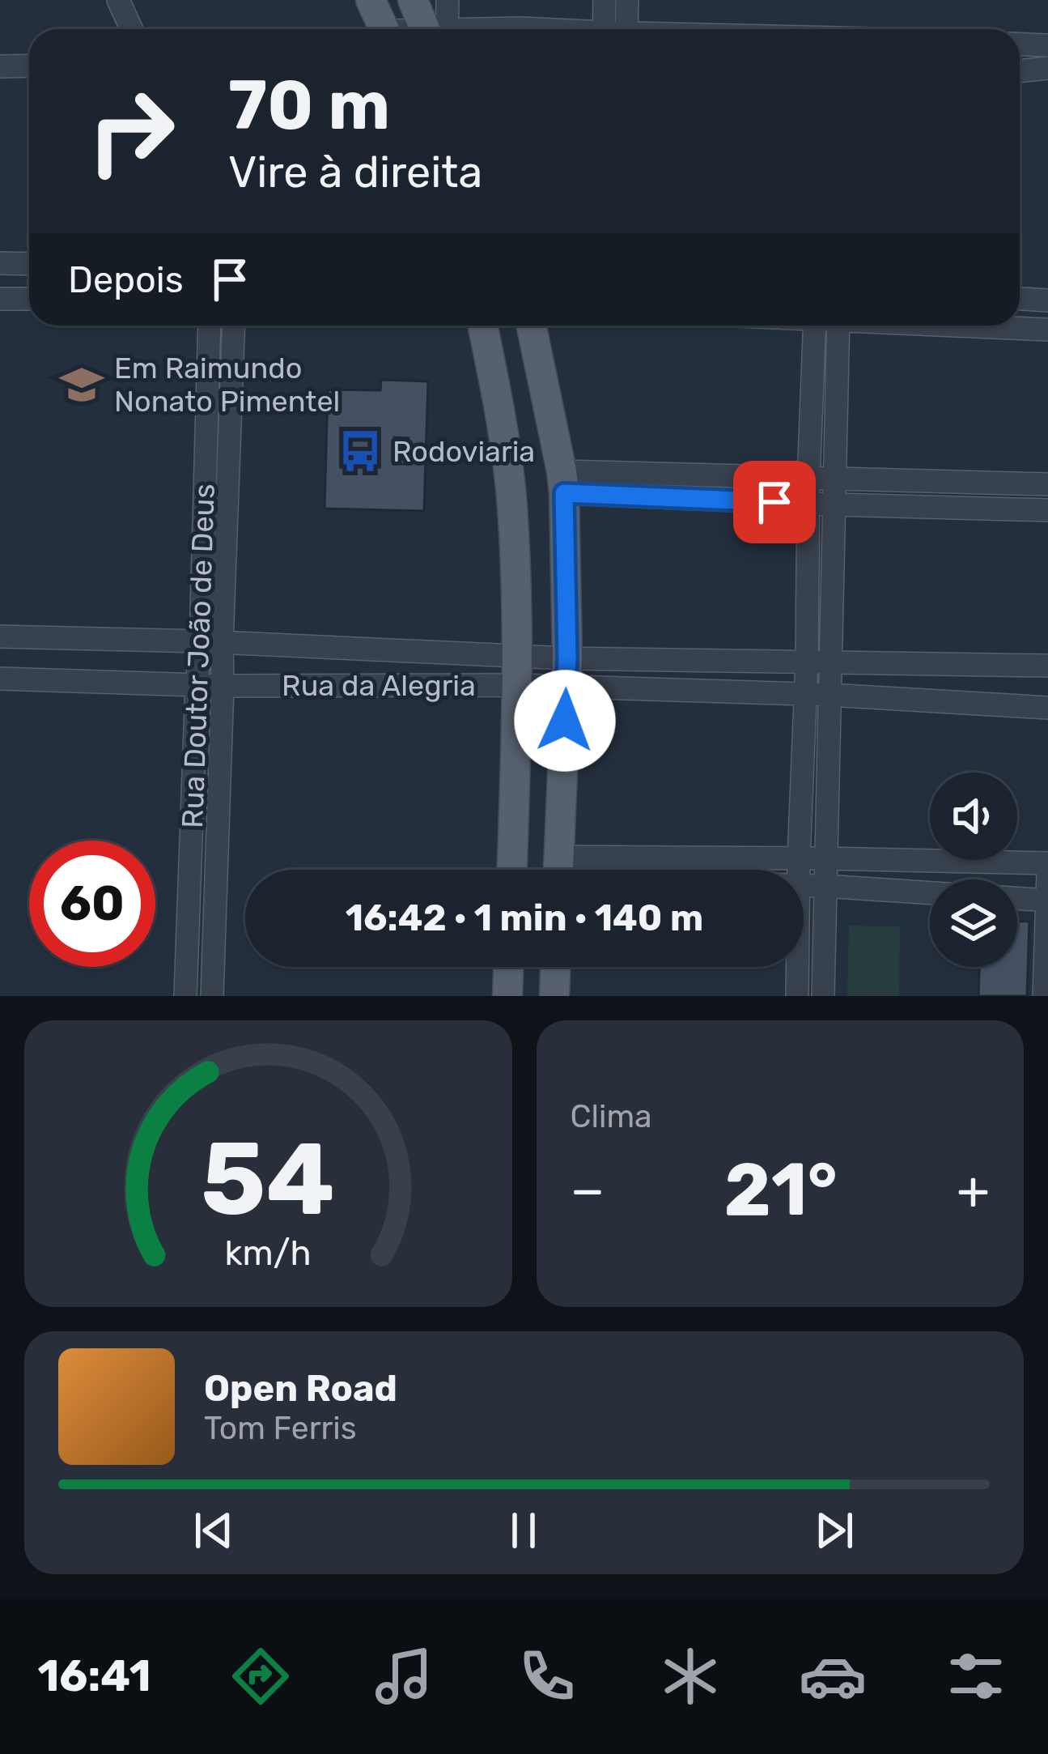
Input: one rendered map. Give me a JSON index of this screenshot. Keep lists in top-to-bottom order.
{
  "streets": {
    "street": ["Rua Doutor João de Deus", "Rua da Alegria"]
  },
  "crossings": [
    ["Rua Doutor João de Deus", "Rua da Alegria"]
  ],
  "places": {
    "school or university": ["Em Raimundo Nonato Pimentel"],
    "bus stop": ["Rodoviaria"]
  },
  "page": {
    "turn": ["70 m", "Vire à direita"],
    "then": "Depois",
    "limit": "60",
    "trip": "16:42 · 1 min · 140 m",
    "tile": "Clima",
    "heat": ["−", "21°", "+"],
    "song": ["Open Road", "Tom Ferris"],
    "tabs": "16:41",
    "gauge": ["54", "km/h"]
  }
}
